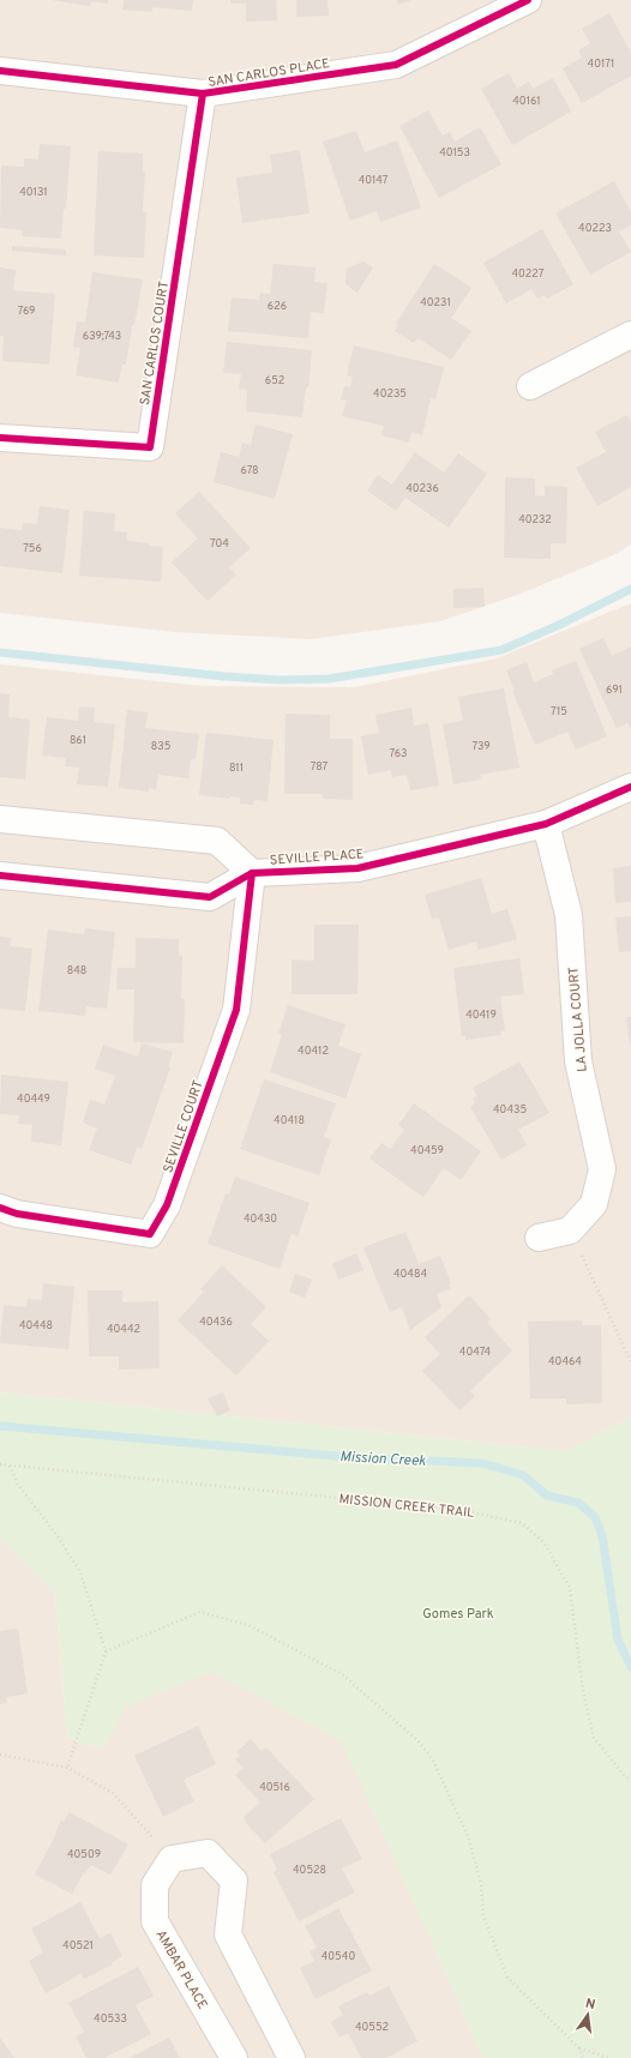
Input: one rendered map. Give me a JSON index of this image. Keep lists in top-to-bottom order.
{
  "streets": {
    "street": [
      "SAN CARLOS PLACE",
      "SAN CARLOS COURT",
      "SEVILLE PLACE",
      "LA JOLLA COURT",
      "SEVILLE COURT",
      "AMBAR PLACE"
    ],
    "path": ["MISSION CREEK TRAIL"]
  },
  "crossings": [
    ["SAN CARLOS PLACE", "SAN CARLOS COURT"],
    ["SEVILLE PLACE", "LA JOLLA COURT"],
    ["SEVILLE PLACE", "SEVILLE COURT"]
  ],
  "water": ["Mission Creek"],
  "parks": ["Gomes Park"],
  "house_numbers": [
    "40171",
    "40161",
    "40153",
    "40147",
    "40131",
    "40223",
    "40227",
    "40231",
    "626",
    "769",
    "639;743",
    "652",
    "40235",
    "678",
    "40236",
    "40232",
    "704",
    "756",
    "691",
    "715",
    "861",
    "835",
    "739",
    "763",
    "787",
    "811",
    "848",
    "40419",
    "40412",
    "40449",
    "40435",
    "40418",
    "40459",
    "40430",
    "40484",
    "40436",
    "40448",
    "40442",
    "40474",
    "40464",
    "40516",
    "40509",
    "40528",
    "40521",
    "40540",
    "40533",
    "40552"
  ],
  "north": "top"
}
